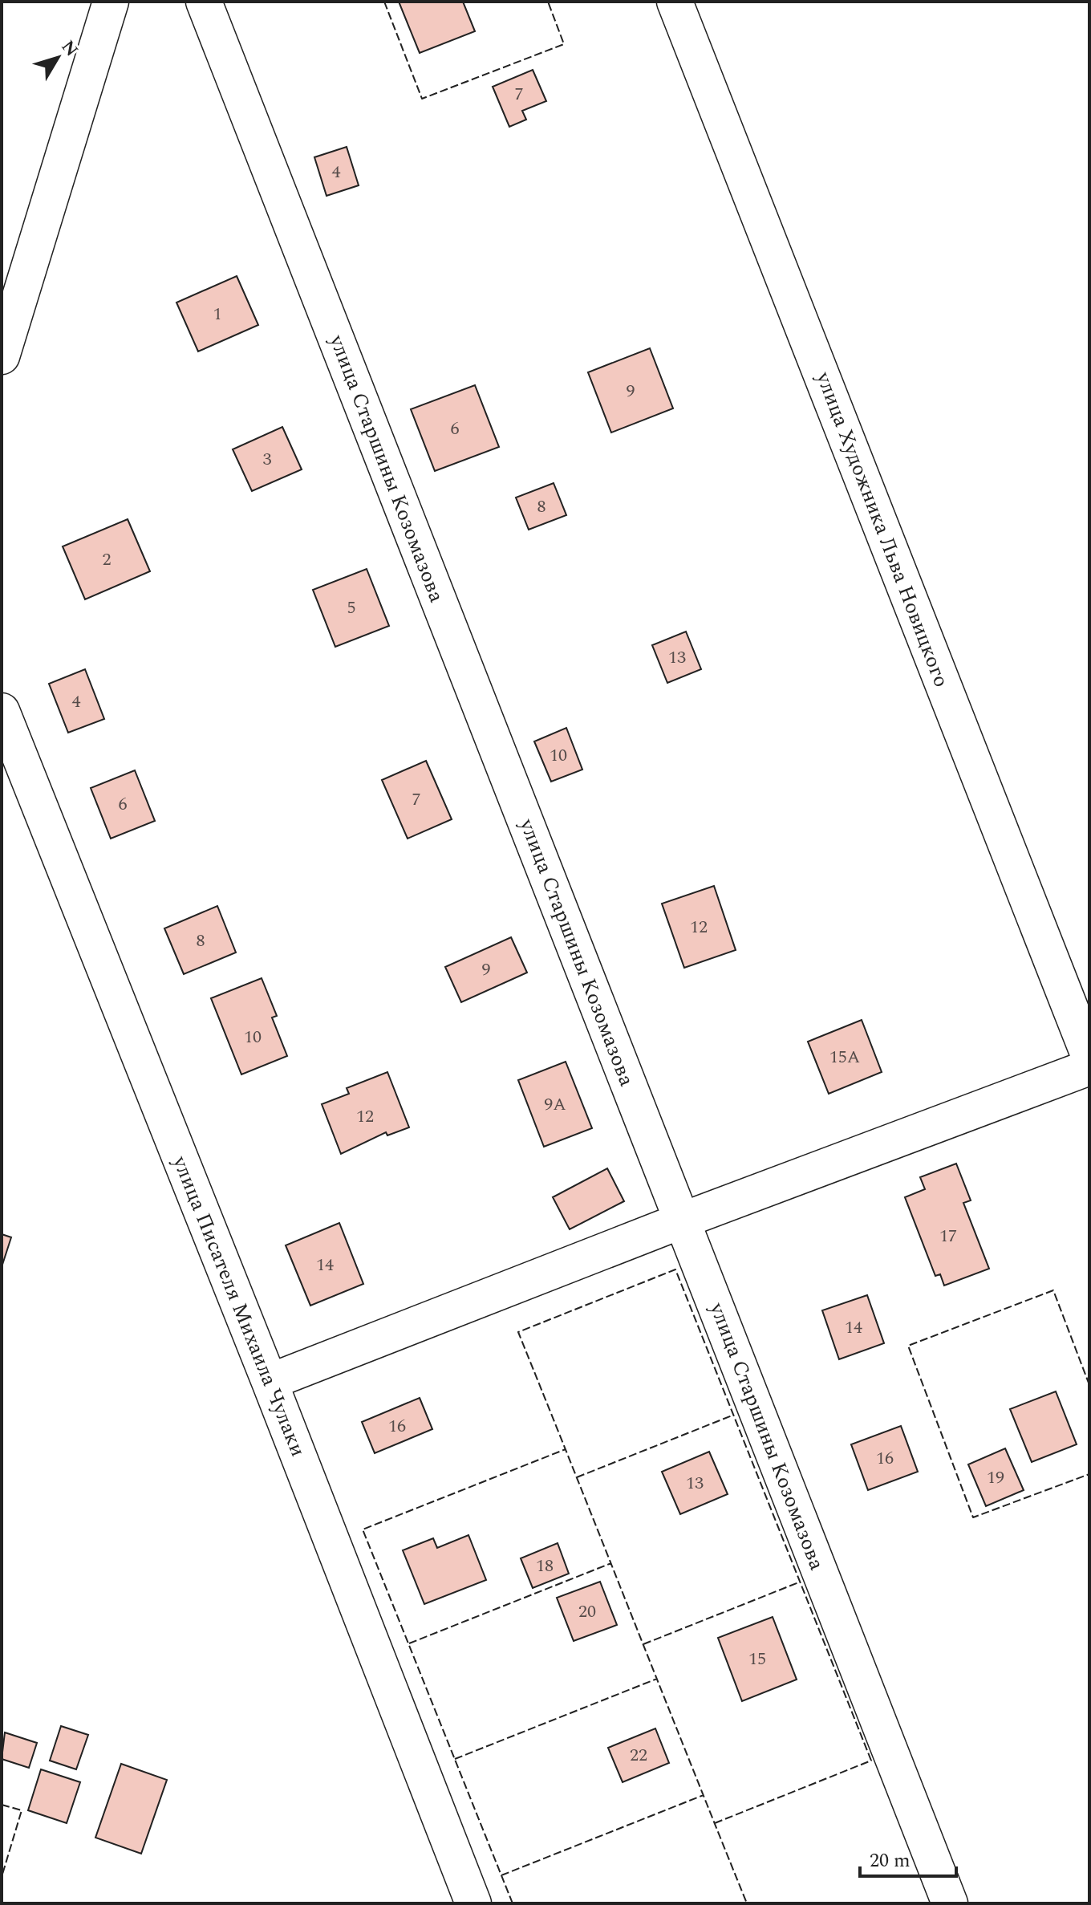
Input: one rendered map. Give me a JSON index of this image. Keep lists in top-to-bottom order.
{
  "streets": {
    "street": ["улица Старшины Козомазова", "улица Художника Льва Новицкого", "улица Писателя Михаила Чулаки"]
  },
  "house_numbers": [
    "7",
    "4",
    "1",
    "9",
    "6",
    "3",
    "8",
    "2",
    "5",
    "13",
    "4",
    "10",
    "7",
    "6",
    "12",
    "8",
    "9",
    "10",
    "15А",
    "9А",
    "12",
    "17",
    "14",
    "14",
    "16",
    "16",
    "19",
    "13",
    "18",
    "20",
    "15",
    "22"
  ],
  "scale_bar": "20 m",
  "north": "top right"
}
